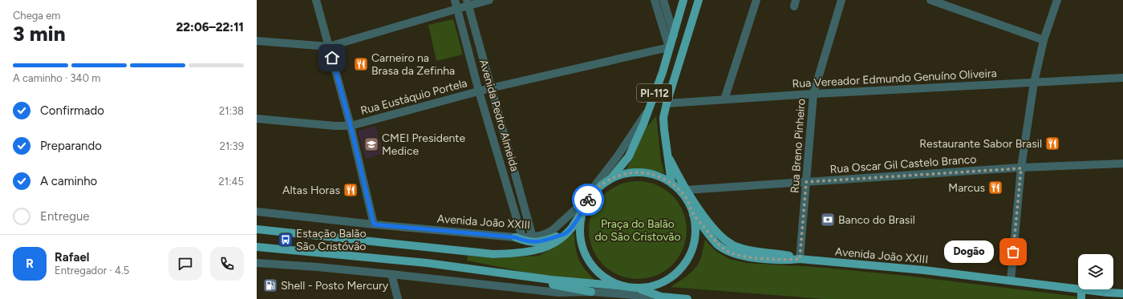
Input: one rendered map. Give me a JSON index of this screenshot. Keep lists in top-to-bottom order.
{
  "streets": {
    "main road": ["PI-112", "Avenida João XXIII"],
    "street": [
      "Rua Vereador Edmundo Genuíno Oliveira",
      "Rua Eustáquio Portela",
      "Avenida Pedro Almeida",
      "Rua Breno Pinheiro",
      "Rua Oscar Gil Castelo Branco"
    ]
  },
  "crossings": [
    ["Rua Vereador Edmundo Genuíno Oliveira", "PI-112"],
    ["Rua Vereador Edmundo Genuíno Oliveira", "Rua Breno Pinheiro"],
    ["PI-112", "Rua Eustáquio Portela"],
    ["PI-112", "Avenida João XXIII"],
    ["Rua Eustáquio Portela", "Avenida Pedro Almeida"],
    ["Avenida Pedro Almeida", "Avenida João XXIII"],
    ["Rua Breno Pinheiro", "Rua Oscar Gil Castelo Branco"],
    ["Rua Breno Pinheiro", "Avenida João XXIII"]
  ],
  "parks": ["Praça do Balão do São Cristovão"],
  "places": {
    "restaurant": [
      "Carneiro na Brasa da Zefinha",
      "Restaurante Sabor Brasil",
      "Marcus",
      "Altas Horas"
    ],
    "school or university": ["CMEI Presidente Medice"],
    "bank": ["Banco do Brasil"],
    "bus stop": ["Estação Balão São Cristóvão"],
    "other": ["Dogão"],
    "fuel station": ["Shell - Posto Mercury"]
  },
  "page": {
    "heading": ["3 min", "Chega em", "22:06–22:11"],
    "panel": ["Rafael", "Entregador · 4.5"],
    "bar": "A caminho · 340 m",
    "list": [
      ["Confirmado", "21:38"],
      ["Preparando", "21:39"],
      ["A caminho", "21:45"],
      "Entregue"
    ],
    "bubble": "Dogão",
    "round": "R"
  }
}
